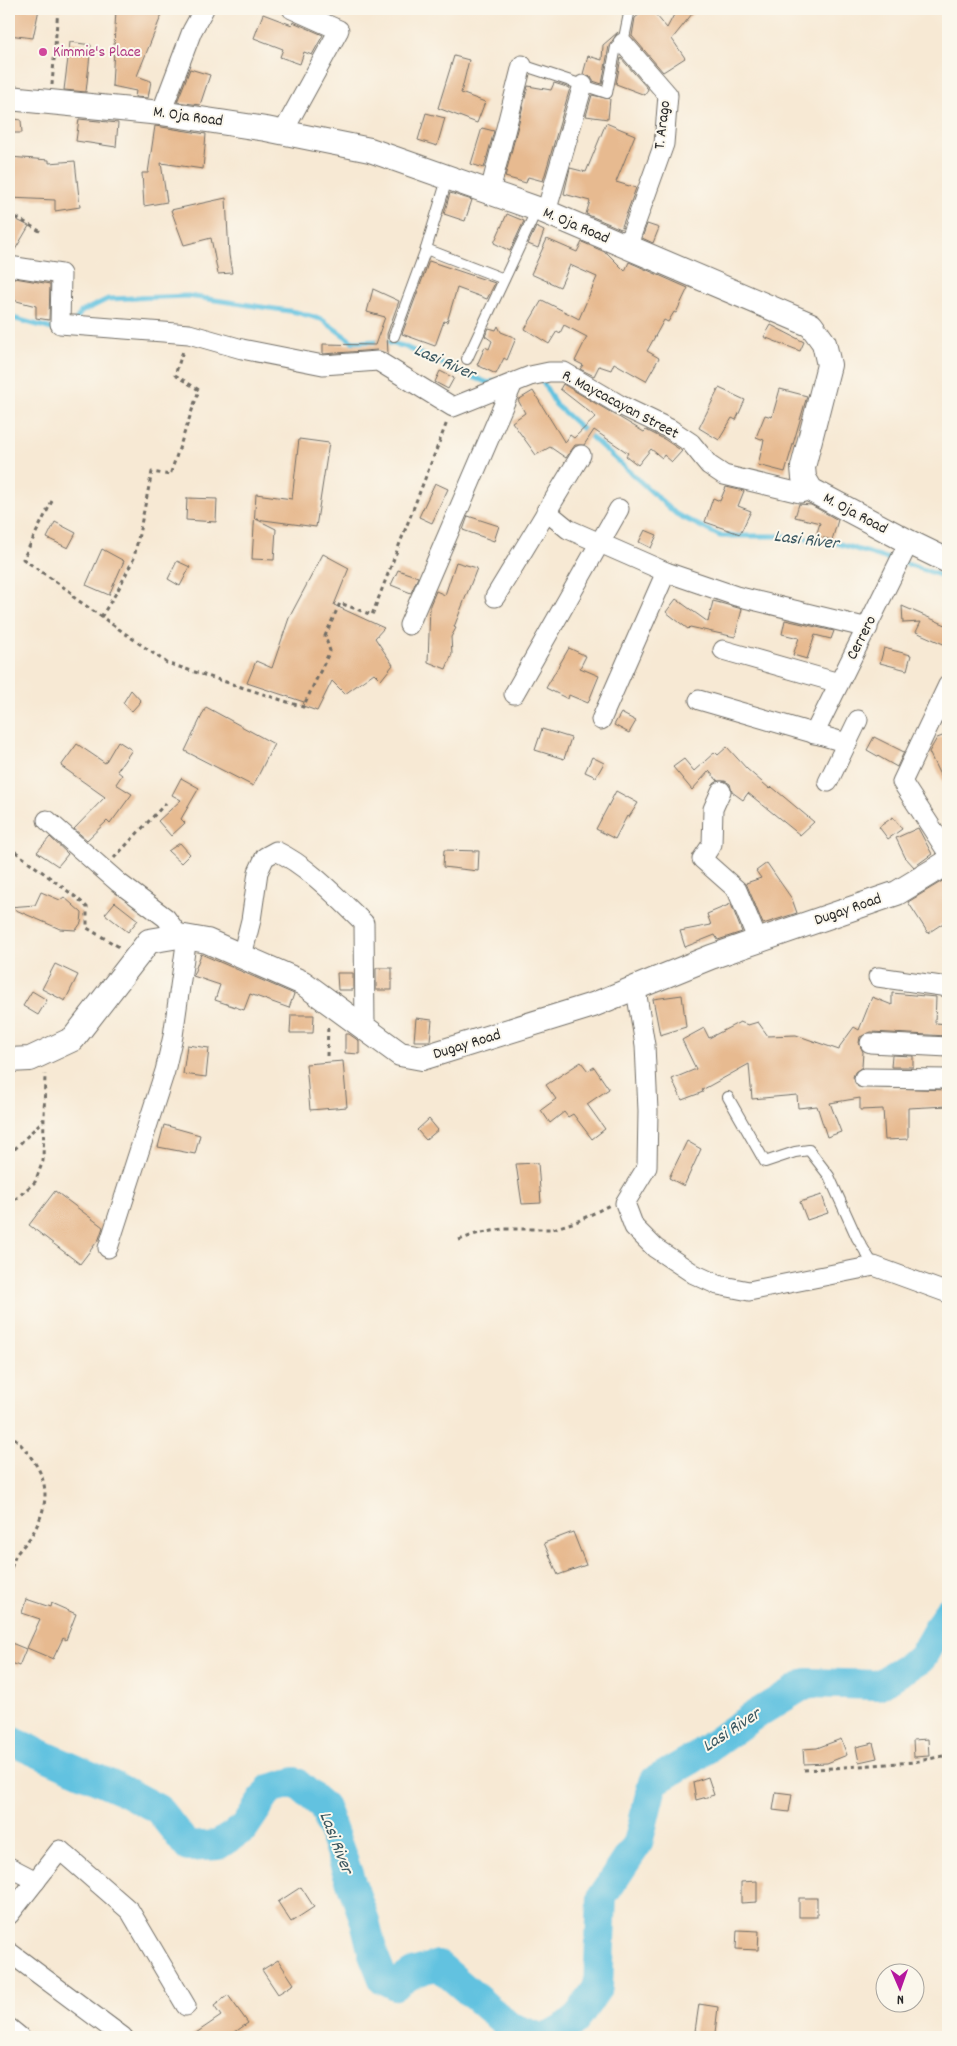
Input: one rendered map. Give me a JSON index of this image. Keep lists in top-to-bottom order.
{
  "streets": {
    "street": [
      "M. Oja Road",
      "T. Arago",
      "R. Maycacayan Street",
      "Cerrero",
      "Dugay Road"
    ]
  },
  "crossings": [
    ["M. Oja Road", "T. Arago"],
    ["M. Oja Road", "R. Maycacayan Street"],
    ["M. Oja Road", "Cerrero"]
  ],
  "water": ["Lasi River"],
  "places": ["Kimmie's Place"],
  "north": "bottom"
}
